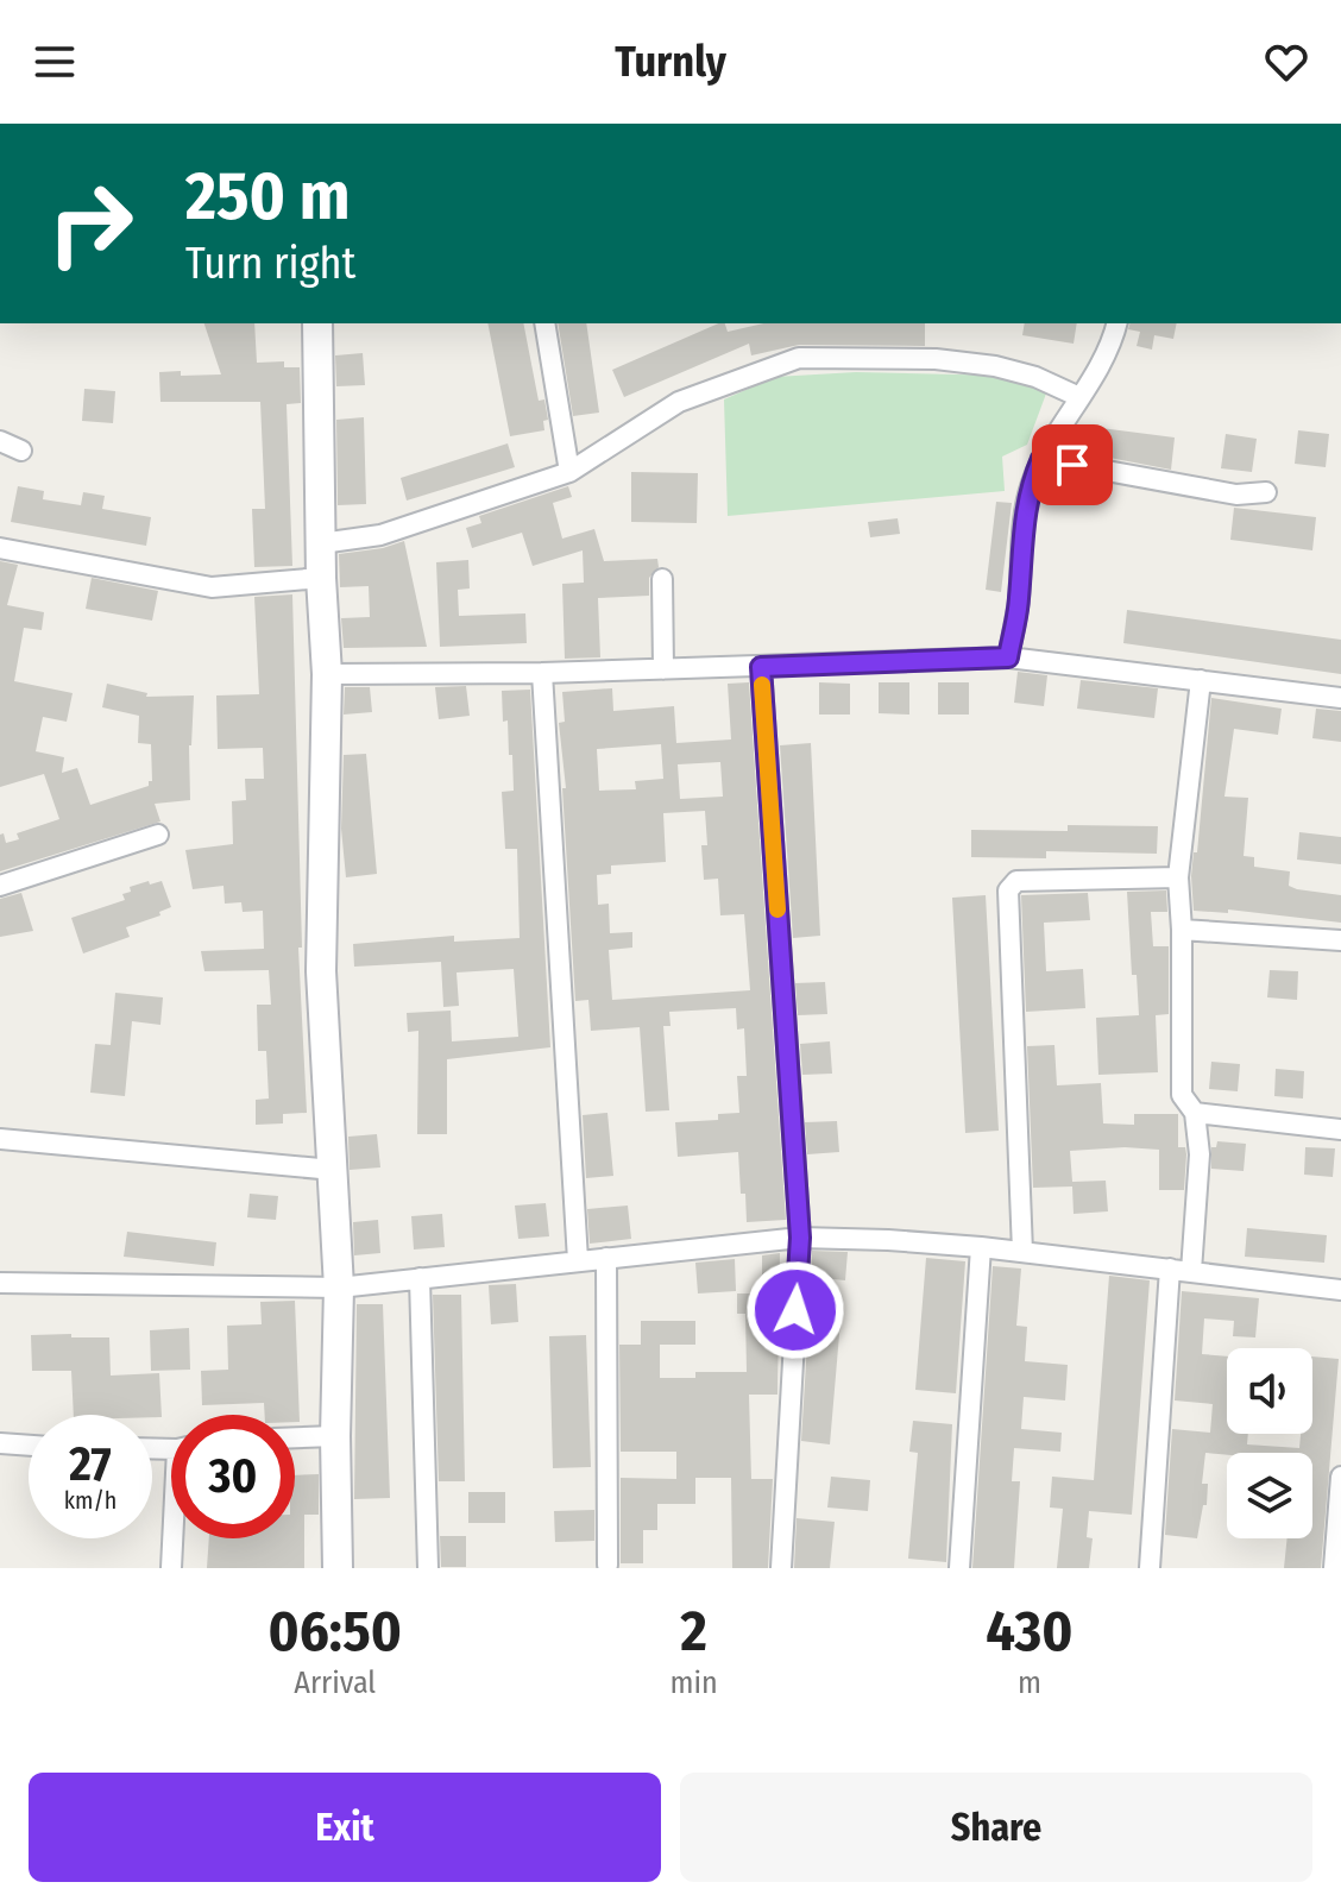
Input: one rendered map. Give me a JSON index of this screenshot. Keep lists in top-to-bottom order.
{
  "page": {
    "header": "Turnly",
    "turn": ["250 m", "Turn right"],
    "speed": "27 km/h",
    "limit": "30",
    "eta": [
      "06:50",
      "Arrival",
      "2",
      "min",
      "430",
      "m"
    ],
    "buttons": ["Exit", "Share"]
  }
}
